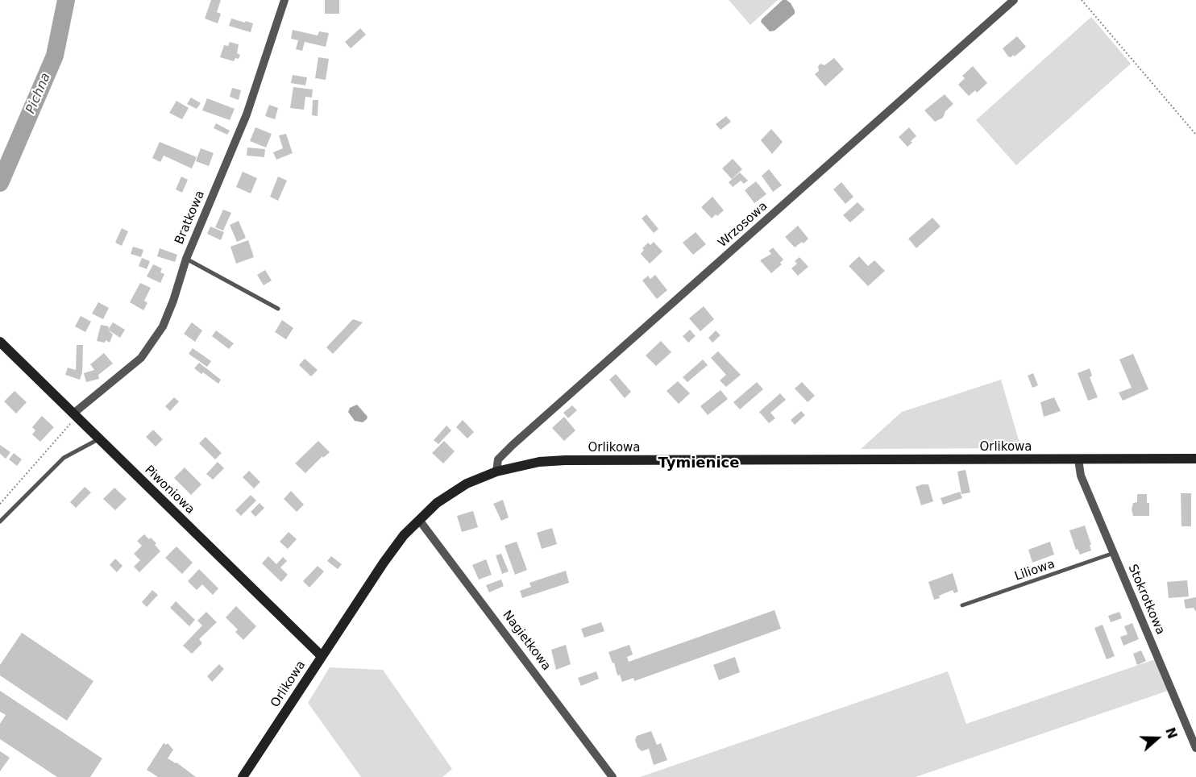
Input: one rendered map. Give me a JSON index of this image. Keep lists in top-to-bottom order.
{
  "streets": {
    "street": [
      "Bratkowa",
      "Wrzosowa",
      "Orlikowa",
      "Piwoniowa",
      "Stokrotkowa",
      "Nagietkowa"
    ],
    "lane": ["Liliowa"]
  },
  "crossings": [
    ["Bratkowa", "Piwoniowa"],
    ["Wrzosowa", "Orlikowa"],
    ["Orlikowa", "Piwoniowa"],
    ["Orlikowa", "Stokrotkowa"],
    ["Orlikowa", "Nagietkowa"],
    ["Liliowa", "Stokrotkowa"]
  ],
  "districts": ["Tymienice"],
  "water": ["Pichna"],
  "north": "right"
}
